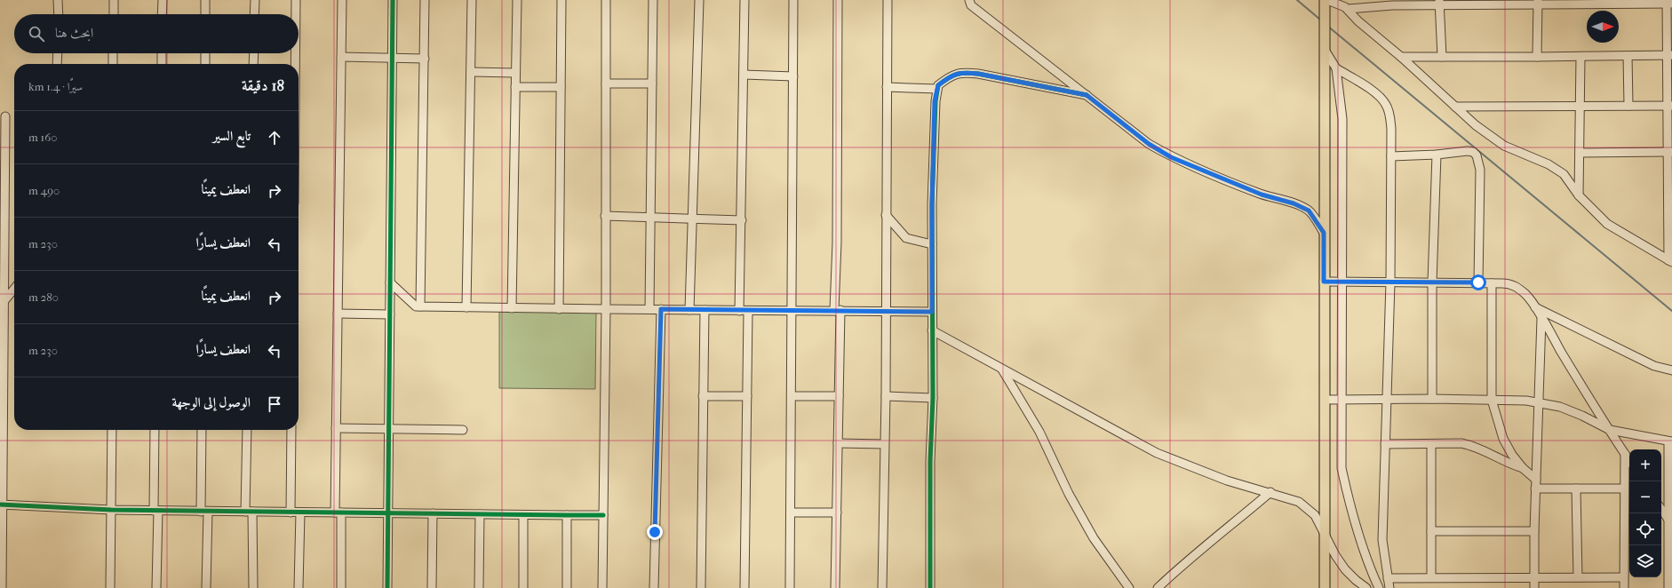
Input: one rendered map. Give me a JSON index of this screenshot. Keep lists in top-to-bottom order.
{
  "north": "right",
  "page": {
    "search": "ابحث هنا",
    "heading": ["18 دقيقة", "سيرًا · 1.4 km"],
    "list": [
      ["تابع السير", "160 m"],
      ["انعطف يمينًا", "490 m"],
      ["انعطف يسارًا", "230 m"],
      ["انعطف يمينًا", "280 m"],
      ["انعطف يسارًا", "230 m"],
      "الوصول إلى الوجهة"
    ],
    "map_buttons": ["+", "−"]
  }
}
